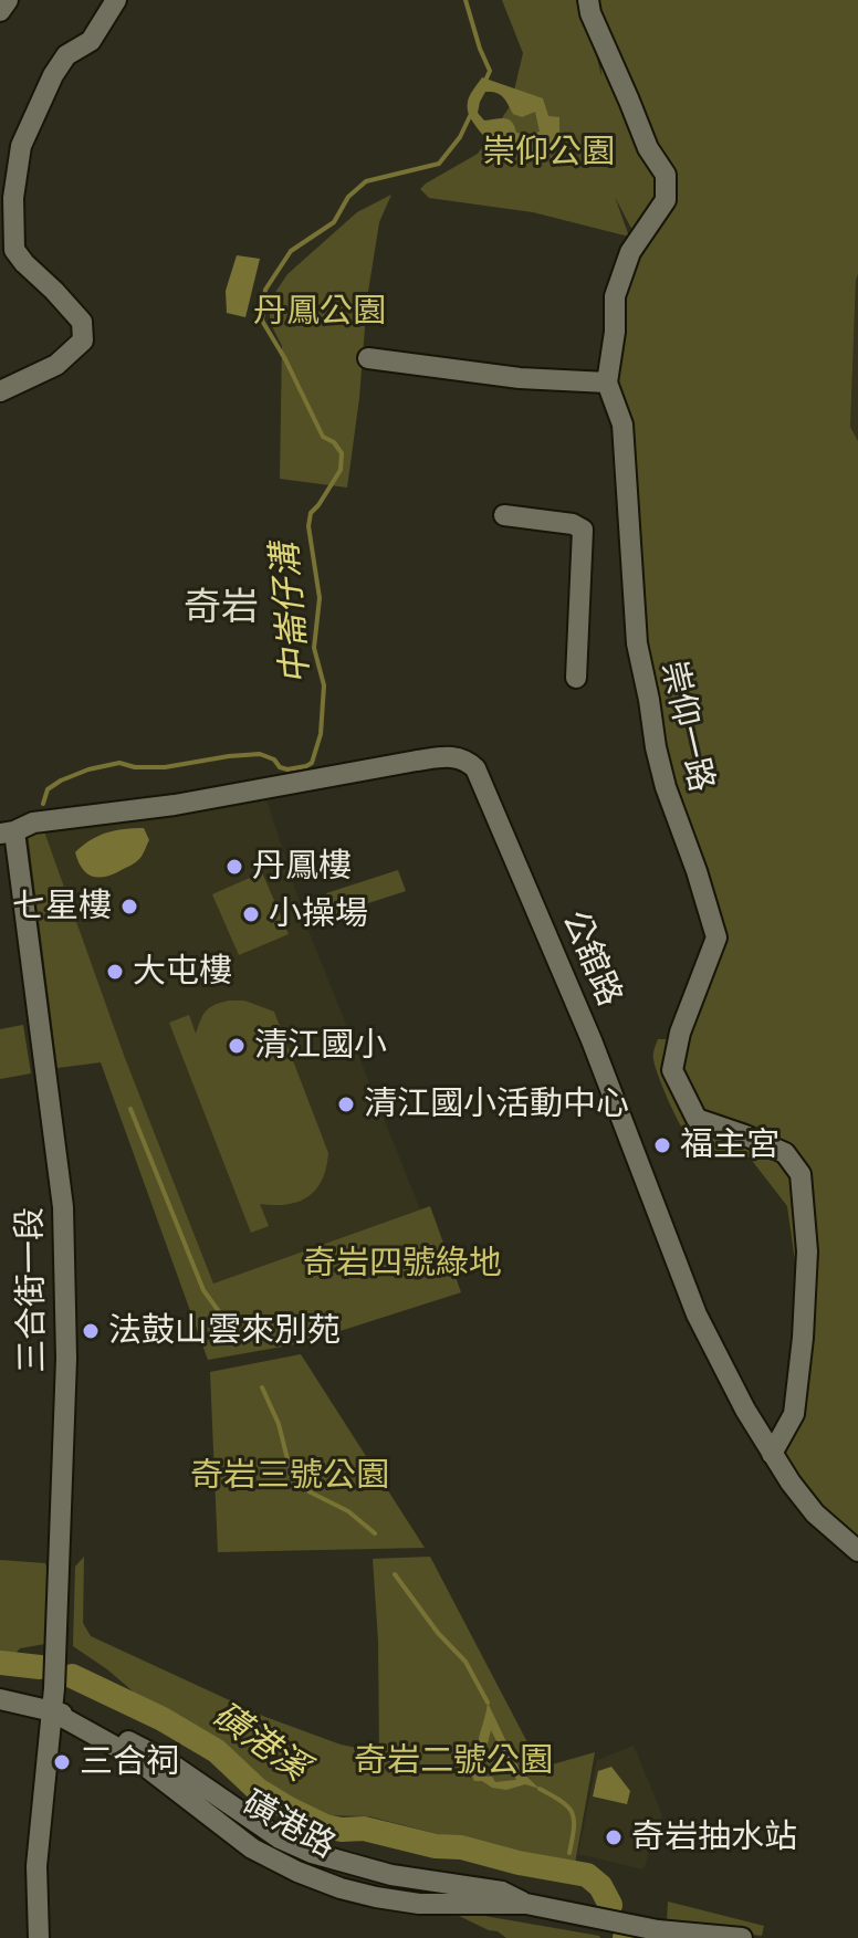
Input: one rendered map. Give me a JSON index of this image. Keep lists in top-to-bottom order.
{
  "streets": {
    "street": [
      "崇仰一路",
      "公舘路",
      "三合街一段",
      "磺港路"
    ]
  },
  "crossings": [
    ["崇仰一路", "公舘路"],
    ["公舘路", "三合街一段"],
    ["三合街一段", "磺港路"]
  ],
  "districts": ["奇岩"],
  "water": ["中崙仔溝", "磺港溪"],
  "parks": [
    "崇仰公園",
    "丹鳳公園",
    "奇岩四號綠地",
    "奇岩三號公園",
    "奇岩二號公園"
  ],
  "places": [
    "丹鳳樓",
    "七星樓",
    "小操場",
    "大屯樓",
    "清江國小",
    "清江國小活動中心",
    "福主宮",
    "法鼓山雲來別苑",
    "三合祠",
    "奇岩抽水站"
  ]
}
